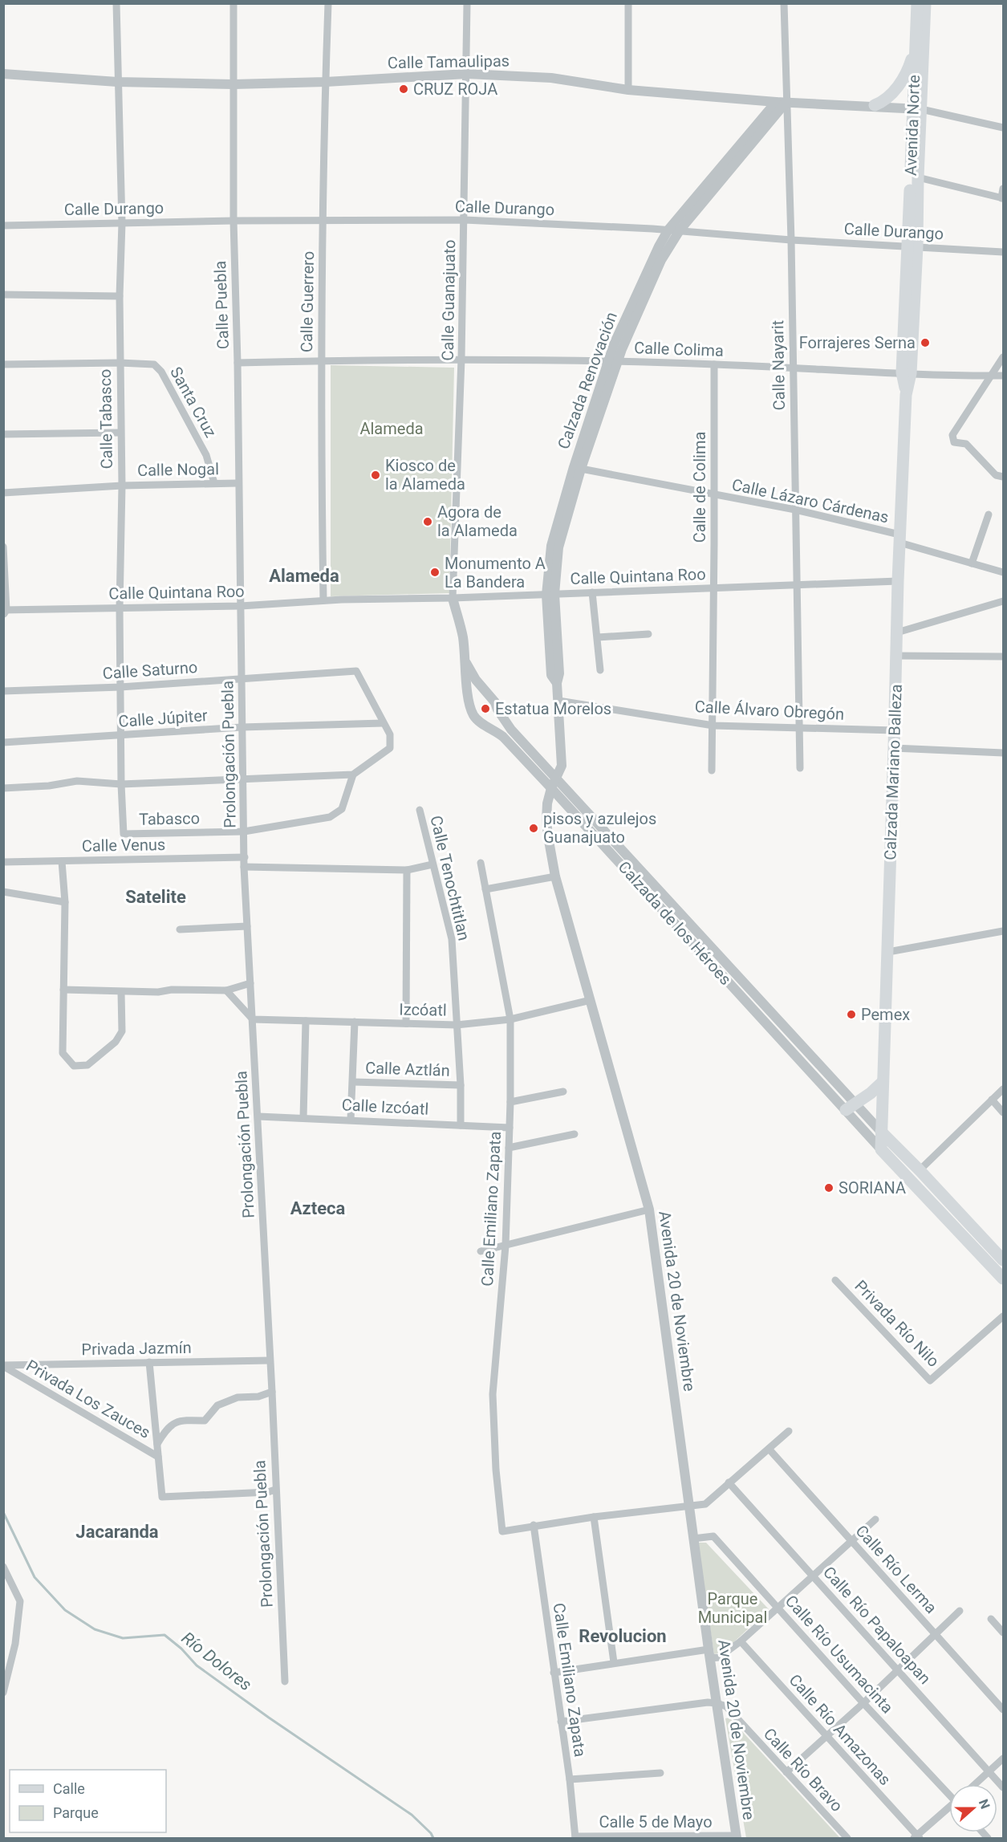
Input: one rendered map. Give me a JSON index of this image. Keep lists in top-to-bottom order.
{
  "streets": {
    "main road": ["Avenida Norte", "Calzada Mariano Balleza", "Calzada de los Héroes"],
    "street": [
      "Calle Tamaulipas",
      "Calle Durango",
      "Calle Guanajuato",
      "Calle Guerrero",
      "Calle Puebla",
      "Calle Colima",
      "Calle Nayarit",
      "Calzada Renovación",
      "Santa Cruz",
      "Calle Tabasco",
      "Calle Nogal",
      "Calle de Colima",
      "Calle Lázaro Cárdenas",
      "Calle Quintana Roo",
      "Calle Saturno",
      "Calle Álvaro Obregón",
      "Calle Júpiter",
      "Prolongación Puebla",
      "Tabasco",
      "Calle Venus",
      "Calle Tenochtitlan",
      "Izcóatl",
      "Calle Aztlán",
      "Calle Izcóatl",
      "Calle Emiliano Zapata",
      "Avenida 20 de Noviembre",
      "Privada Río Nilo",
      "Privada Jazmín",
      "Privada Los Zauces",
      "Calle Río Lerma",
      "Calle Río Papaloapan",
      "Calle Río Usumacinta",
      "Calle Río Amazonas",
      "Calle Río Bravo",
      "Calle 5 de Mayo"
    ]
  },
  "crossings": [
    ["Calle Tamaulipas", "Avenida Norte"],
    ["Calle Tamaulipas", "Calle Guanajuato"],
    ["Calle Tamaulipas", "Calle Guerrero"],
    ["Calle Tamaulipas", "Calle Puebla"],
    ["Calle Tamaulipas", "Calle Nayarit"],
    ["Calle Tamaulipas", "Calzada Renovación"],
    ["Calle Tamaulipas", "Calle Tabasco"],
    ["Avenida Norte", "Calle Durango"],
    ["Avenida Norte", "Calzada Mariano Balleza"],
    ["Calle Durango", "Calle Guanajuato"],
    ["Calle Durango", "Calle Guerrero"],
    ["Calle Durango", "Calle Puebla"],
    ["Calle Durango", "Calle Nayarit"],
    ["Calle Durango", "Calzada Renovación"],
    ["Calle Durango", "Calle Tabasco"],
    ["Calle Durango", "Calzada Mariano Balleza"],
    ["Calle Guanajuato", "Calle Colima"],
    ["Calle Guanajuato", "Calle Quintana Roo"],
    ["Calle Guerrero", "Calle Colima"],
    ["Calle Guerrero", "Calle Quintana Roo"],
    ["Calle Puebla", "Calle Colima"],
    ["Calle Puebla", "Calle Nogal"],
    ["Calle Puebla", "Calle Quintana Roo"],
    ["Calle Puebla", "Prolongación Puebla"],
    ["Calle Colima", "Calle Nayarit"],
    ["Calle Colima", "Calzada Renovación"],
    ["Calle Colima", "Calle de Colima"],
    ["Calle Colima", "Calzada Mariano Balleza"],
    ["Calle Nayarit", "Calzada Renovación"],
    ["Calle Nayarit", "Calle Lázaro Cárdenas"],
    ["Calle Nayarit", "Calle Quintana Roo"],
    ["Calle Nayarit", "Calle Álvaro Obregón"],
    ["Calzada Renovación", "Calle Lázaro Cárdenas"],
    ["Calzada Renovación", "Calle Quintana Roo"],
    ["Calzada Renovación", "Calle Álvaro Obregón"],
    ["Calzada Renovación", "Calzada de los Héroes"],
    ["Calzada Renovación", "Avenida 20 de Noviembre"],
    ["Santa Cruz", "Calle Tabasco"],
    ["Santa Cruz", "Calle Nogal"],
    ["Calle Tabasco", "Calle Nogal"],
    ["Calle Tabasco", "Calle Quintana Roo"],
    ["Calle Tabasco", "Calle Saturno"],
    ["Calle Tabasco", "Calle Júpiter"],
    ["Calle Tabasco", "Tabasco"],
    ["Calle de Colima", "Calle Lázaro Cárdenas"],
    ["Calle de Colima", "Calle Quintana Roo"],
    ["Calle de Colima", "Calle Álvaro Obregón"],
    ["Calle Lázaro Cárdenas", "Calzada Mariano Balleza"],
    ["Calle Quintana Roo", "Prolongación Puebla"],
    ["Calle Quintana Roo", "Calzada Mariano Balleza"],
    ["Calle Saturno", "Calle Júpiter"],
    ["Calle Saturno", "Prolongación Puebla"],
    ["Calle Álvaro Obregón", "Calzada Mariano Balleza"],
    ["Calle Júpiter", "Prolongación Puebla"],
    ["Prolongación Puebla", "Tabasco"],
    ["Prolongación Puebla", "Calle Venus"],
    ["Prolongación Puebla", "Izcóatl"],
    ["Prolongación Puebla", "Calle Izcóatl"],
    ["Prolongación Puebla", "Privada Jazmín"],
    ["Prolongación Puebla", "Privada Los Zauces"],
    ["Calzada Mariano Balleza", "Calzada de los Héroes"],
    ["Calle Tenochtitlan", "Izcóatl"],
    ["Calle Tenochtitlan", "Calle Aztlán"],
    ["Calle Tenochtitlan", "Calle Izcóatl"],
    ["Calzada de los Héroes", "Avenida 20 de Noviembre"],
    ["Izcóatl", "Calle Emiliano Zapata"],
    ["Izcóatl", "Avenida 20 de Noviembre"],
    ["Calle Izcóatl", "Calle Emiliano Zapata"],
    ["Calle Emiliano Zapata", "Calle 5 de Mayo"],
    ["Avenida 20 de Noviembre", "Calle Río Usumacinta"],
    ["Avenida 20 de Noviembre", "Calle Río Bravo"],
    ["Avenida 20 de Noviembre", "Calle 5 de Mayo"],
    ["Privada Jazmín", "Privada Los Zauces"]
  ],
  "districts": [
    "Alameda",
    "Satelite",
    "Azteca",
    "Jacaranda",
    "Revolucion"
  ],
  "water": ["Río Dolores"],
  "parks": ["Alameda", "Parque Municipal"],
  "places": [
    "CRUZ ROJA",
    "Forrajeres Serna",
    "Kiosco de la Alameda",
    "Agora de la Alameda",
    "Monumento A La Bandera",
    "Estatua Morelos",
    "pisos y azulejos Guanajuato",
    "Pemex",
    "SORIANA"
  ],
  "legend": ["Calle", "Parque"],
  "north": "right"
}
